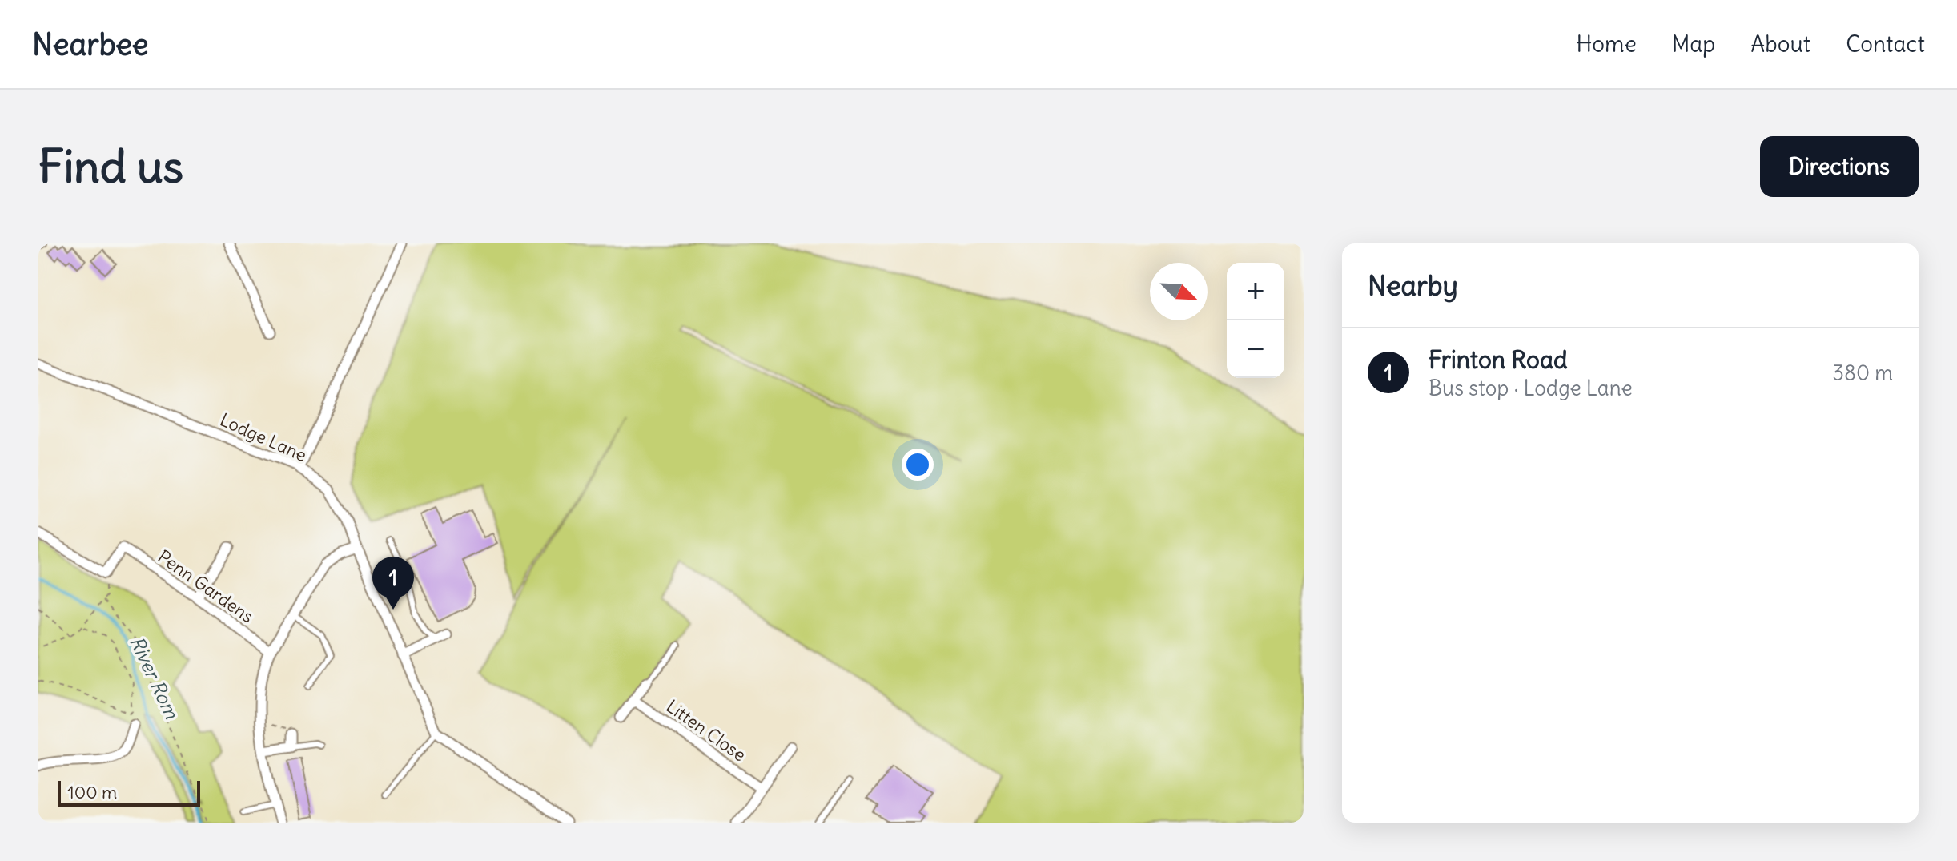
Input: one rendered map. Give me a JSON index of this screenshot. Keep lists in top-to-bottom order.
{
  "streets": {
    "street": ["Lodge Lane", "Penn Gardens", "Litten Close"]
  },
  "water": ["River Rom"],
  "scale_bar": "100 m",
  "north": "bottom right",
  "page": {
    "header": "Nearbee",
    "nav": [
      "Home",
      "Map",
      "About",
      "Contact"
    ],
    "buttons": "Directions",
    "title": "Find us",
    "heading": "Nearby",
    "map_buttons": ["+", "−"],
    "list": [
      {
        "mark": "1",
        "name": "Frinton Road",
        "note": "Bus stop · Lodge Lane",
        "value": "380 m"
      }
    ],
    "pins": "1",
    "scale": "100 m"
  }
}
